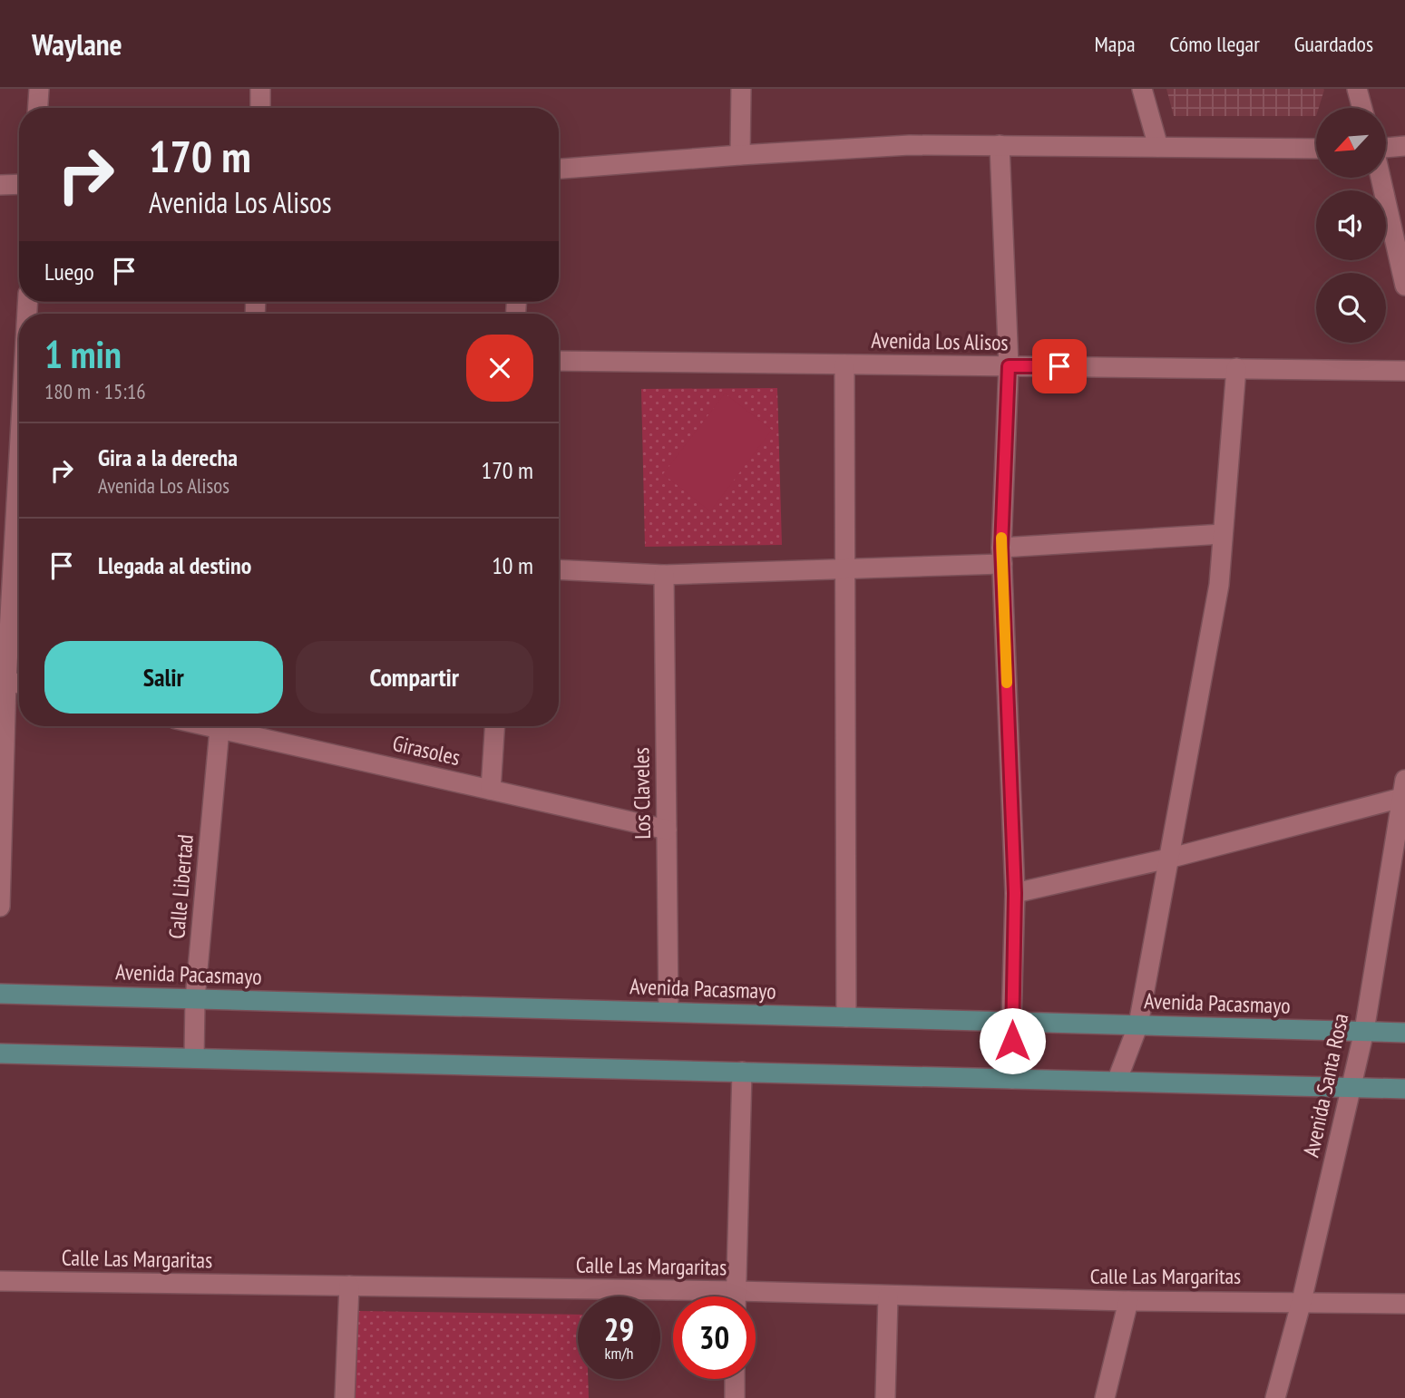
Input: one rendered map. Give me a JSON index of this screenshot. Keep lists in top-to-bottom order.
{
  "streets": {
    "main road": ["Avenida Pacasmayo"],
    "street": [
      "Avenida Los Alisos",
      "Girasoles",
      "Los Claveles",
      "Calle Libertad",
      "Avenida Santa Rosa",
      "Calle Las Margaritas"
    ]
  },
  "crossings": [
    ["Girasoles", "Los Claveles"],
    ["Los Claveles", "Avenida Pacasmayo"],
    ["Calle Libertad", "Avenida Pacasmayo"],
    ["Avenida Pacasmayo", "Avenida Santa Rosa"],
    ["Avenida Santa Rosa", "Calle Las Margaritas"]
  ],
  "north": "bottom left",
  "page": {
    "header": "Waylane",
    "nav": ["Mapa", "Cómo llegar", "Guardados"],
    "turn": ["170 m", "Avenida Los Alisos"],
    "then": "Luego",
    "heading": ["1 min", "180 m · 15:16"],
    "list": [
      {
        "name": "Gira a la derecha",
        "note": "Avenida Los Alisos",
        "value": "170 m"
      },
      {
        "name": "Llegada al destino",
        "value": "10 m"
      }
    ],
    "buttons": ["Salir", "Compartir"],
    "speed": "29 km/h",
    "limit": "30"
  }
}
